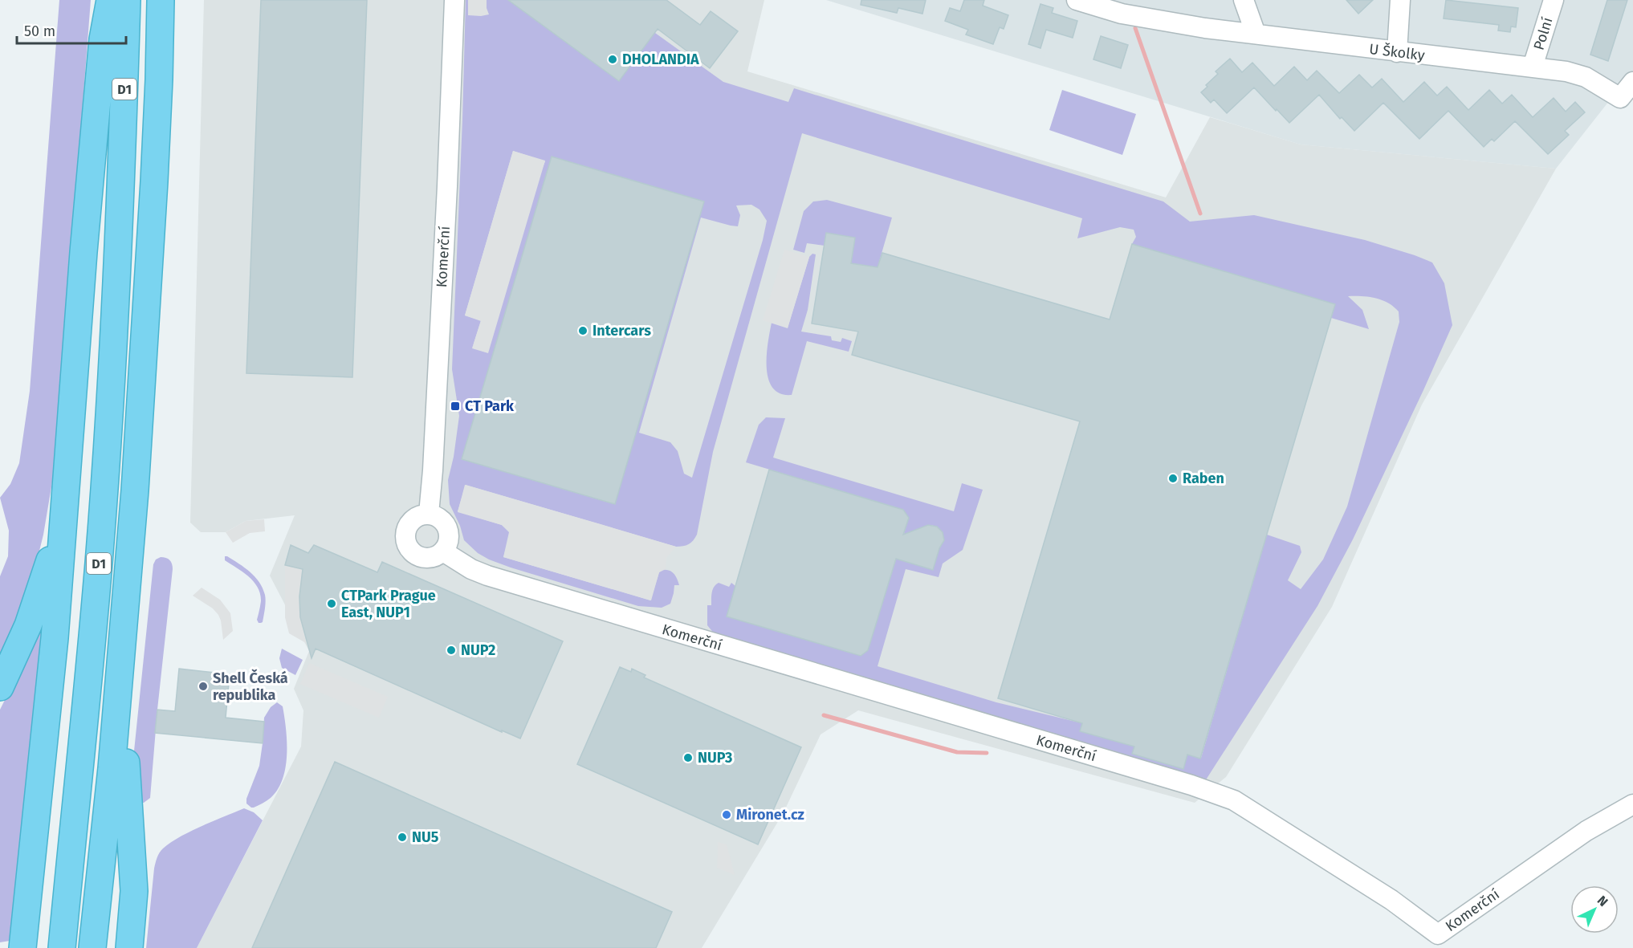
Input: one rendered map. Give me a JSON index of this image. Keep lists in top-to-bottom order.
{
  "streets": {
    "highway": ["D1"],
    "street": ["Polní", "U Školky", "Komerční"]
  },
  "crossings": [
    ["Polní", "U Školky"]
  ],
  "places": {
    "other": [
      "DHOLANDIA",
      "Intercars",
      "Raben",
      "CTPark Prague East, NUP1",
      "NUP2",
      "Shell Česká republika",
      "NUP3",
      "Mironet.cz",
      "NU5"
    ],
    "transit": ["CT Park"]
  },
  "scale_bar": "50 m",
  "north": "top right"
}
